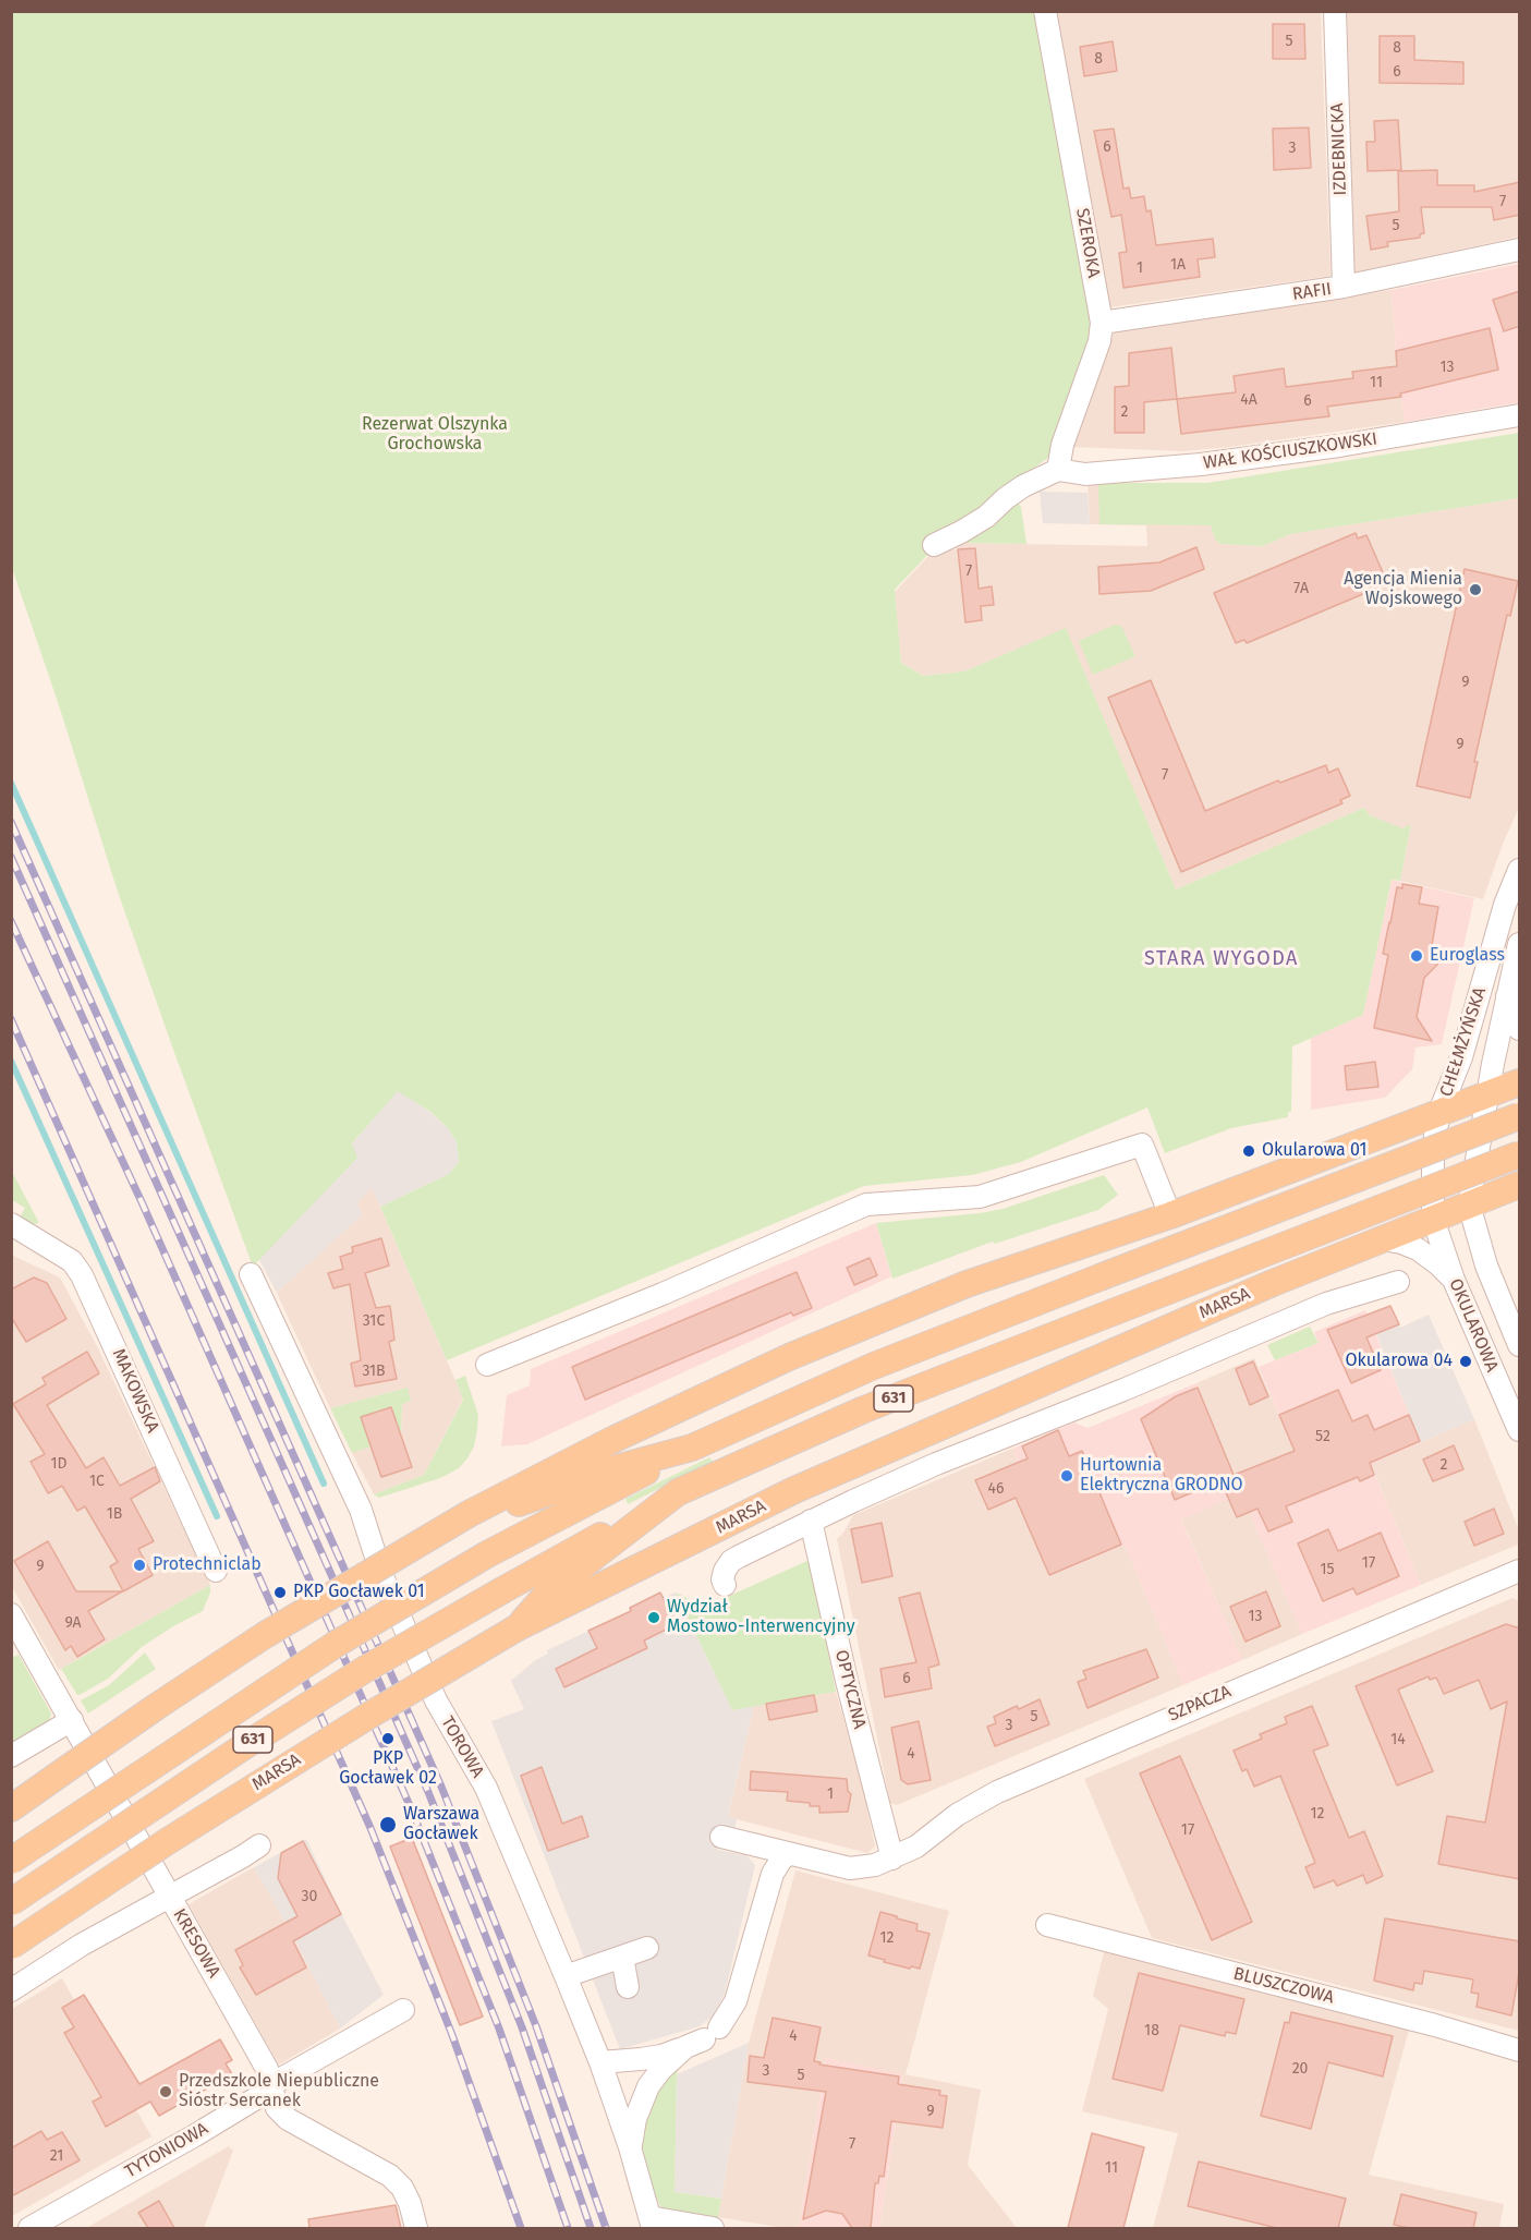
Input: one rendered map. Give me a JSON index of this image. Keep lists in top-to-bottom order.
{
  "streets": {
    "main road": ["MARSA", "631"],
    "street": [
      "IZDEBNICKA",
      "SZEROKA",
      "RAFII",
      "WAŁ KOŚCIUSZKOWSKI",
      "CHEŁMŻYŃSKA",
      "OKULAROWA",
      "MAKOWSKA",
      "OPTYCZNA",
      "SZPACZA",
      "TOROWA",
      "KRESOWA",
      "BLUSZCZOWA",
      "TYTONIOWA"
    ]
  },
  "crossings": [
    ["IZDEBNICKA", "RAFII"],
    ["SZEROKA", "RAFII"],
    ["SZEROKA", "WAŁ KOŚCIUSZKOWSKI"],
    ["CHEŁMŻYŃSKA", "MARSA"],
    ["CHEŁMŻYŃSKA", "OKULAROWA"],
    ["MARSA", "OKULAROWA"],
    ["OPTYCZNA", "SZPACZA"],
    ["KRESOWA", "TYTONIOWA"]
  ],
  "districts": ["STARA WYGODA"],
  "parks": ["Rezerwat Olszynka Grochowska"],
  "places": [
    "Agencja Mienia Wojskowego",
    "Euroglass",
    "Okularowa 01",
    "Okularowa 04",
    "Hurtownia Elektryczna GRODNO",
    "Protechniclab",
    "PKP Gocławek 01",
    "Wydział Mostowo-Interwencyjny",
    "PKP Gocławek 02",
    "Warszawa Gocławek",
    "Przedszkole Niepubliczne Sióstr Sercanek"
  ],
  "house_numbers": [
    "5",
    "8",
    "8",
    "6",
    "6",
    "3",
    "7",
    "5",
    "1A",
    "1",
    "13",
    "11",
    "4A",
    "6",
    "2",
    "7",
    "7A",
    "9",
    "9",
    "7",
    "31C",
    "31B",
    "52",
    "1D",
    "2",
    "1C",
    "46",
    "1B",
    "17",
    "9",
    "15",
    "13",
    "9A",
    "6",
    "5",
    "3",
    "14",
    "4",
    "1",
    "12",
    "17",
    "30",
    "12",
    "18",
    "4",
    "20",
    "3",
    "5",
    "9",
    "7",
    "21",
    "11"
  ]
}
